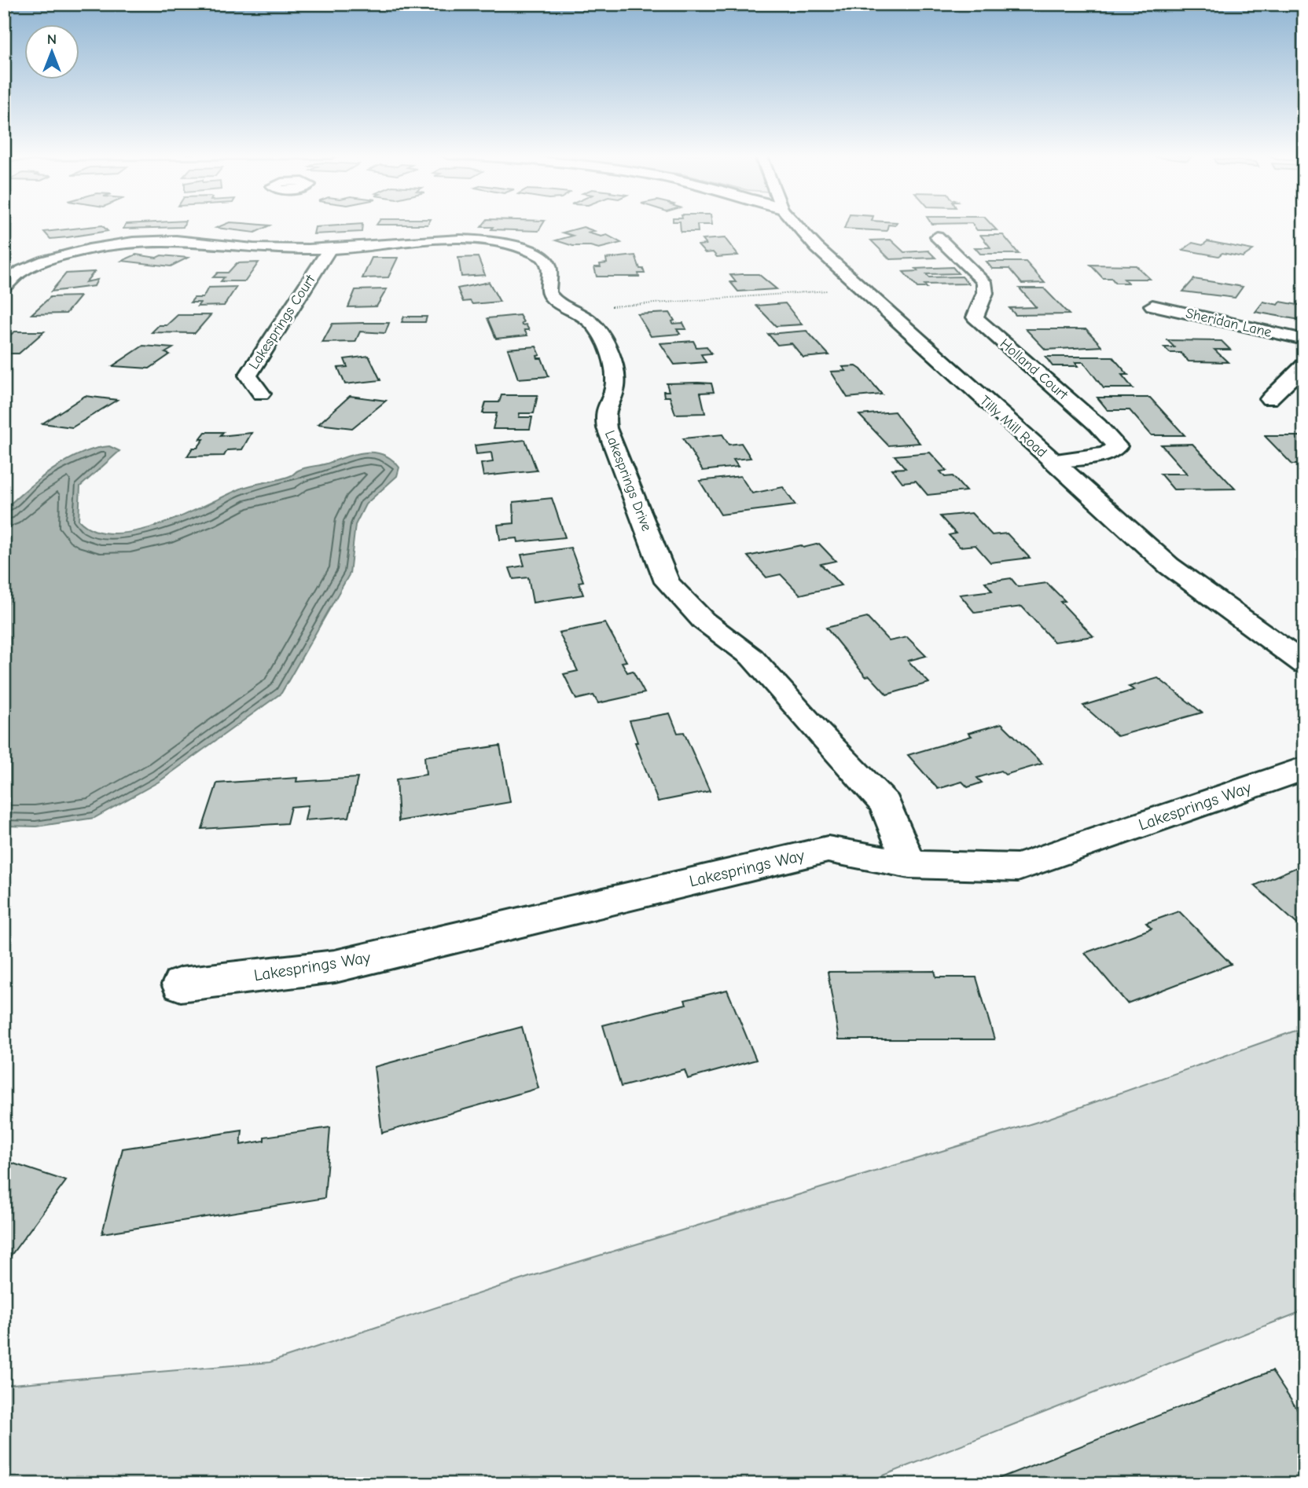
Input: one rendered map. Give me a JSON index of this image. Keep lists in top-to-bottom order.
{
  "streets": {
    "street": [
      "Lakesprings Court",
      "Sheridan Lane",
      "Holland Court",
      "Tilly Mill Road",
      "Lakesprings Drive",
      "Lakesprings Way"
    ]
  },
  "crossings": [
    ["Lakesprings Court", "Lakesprings Drive"],
    ["Holland Court", "Tilly Mill Road"],
    ["Lakesprings Drive", "Lakesprings Way"]
  ],
  "north": "top"
}
